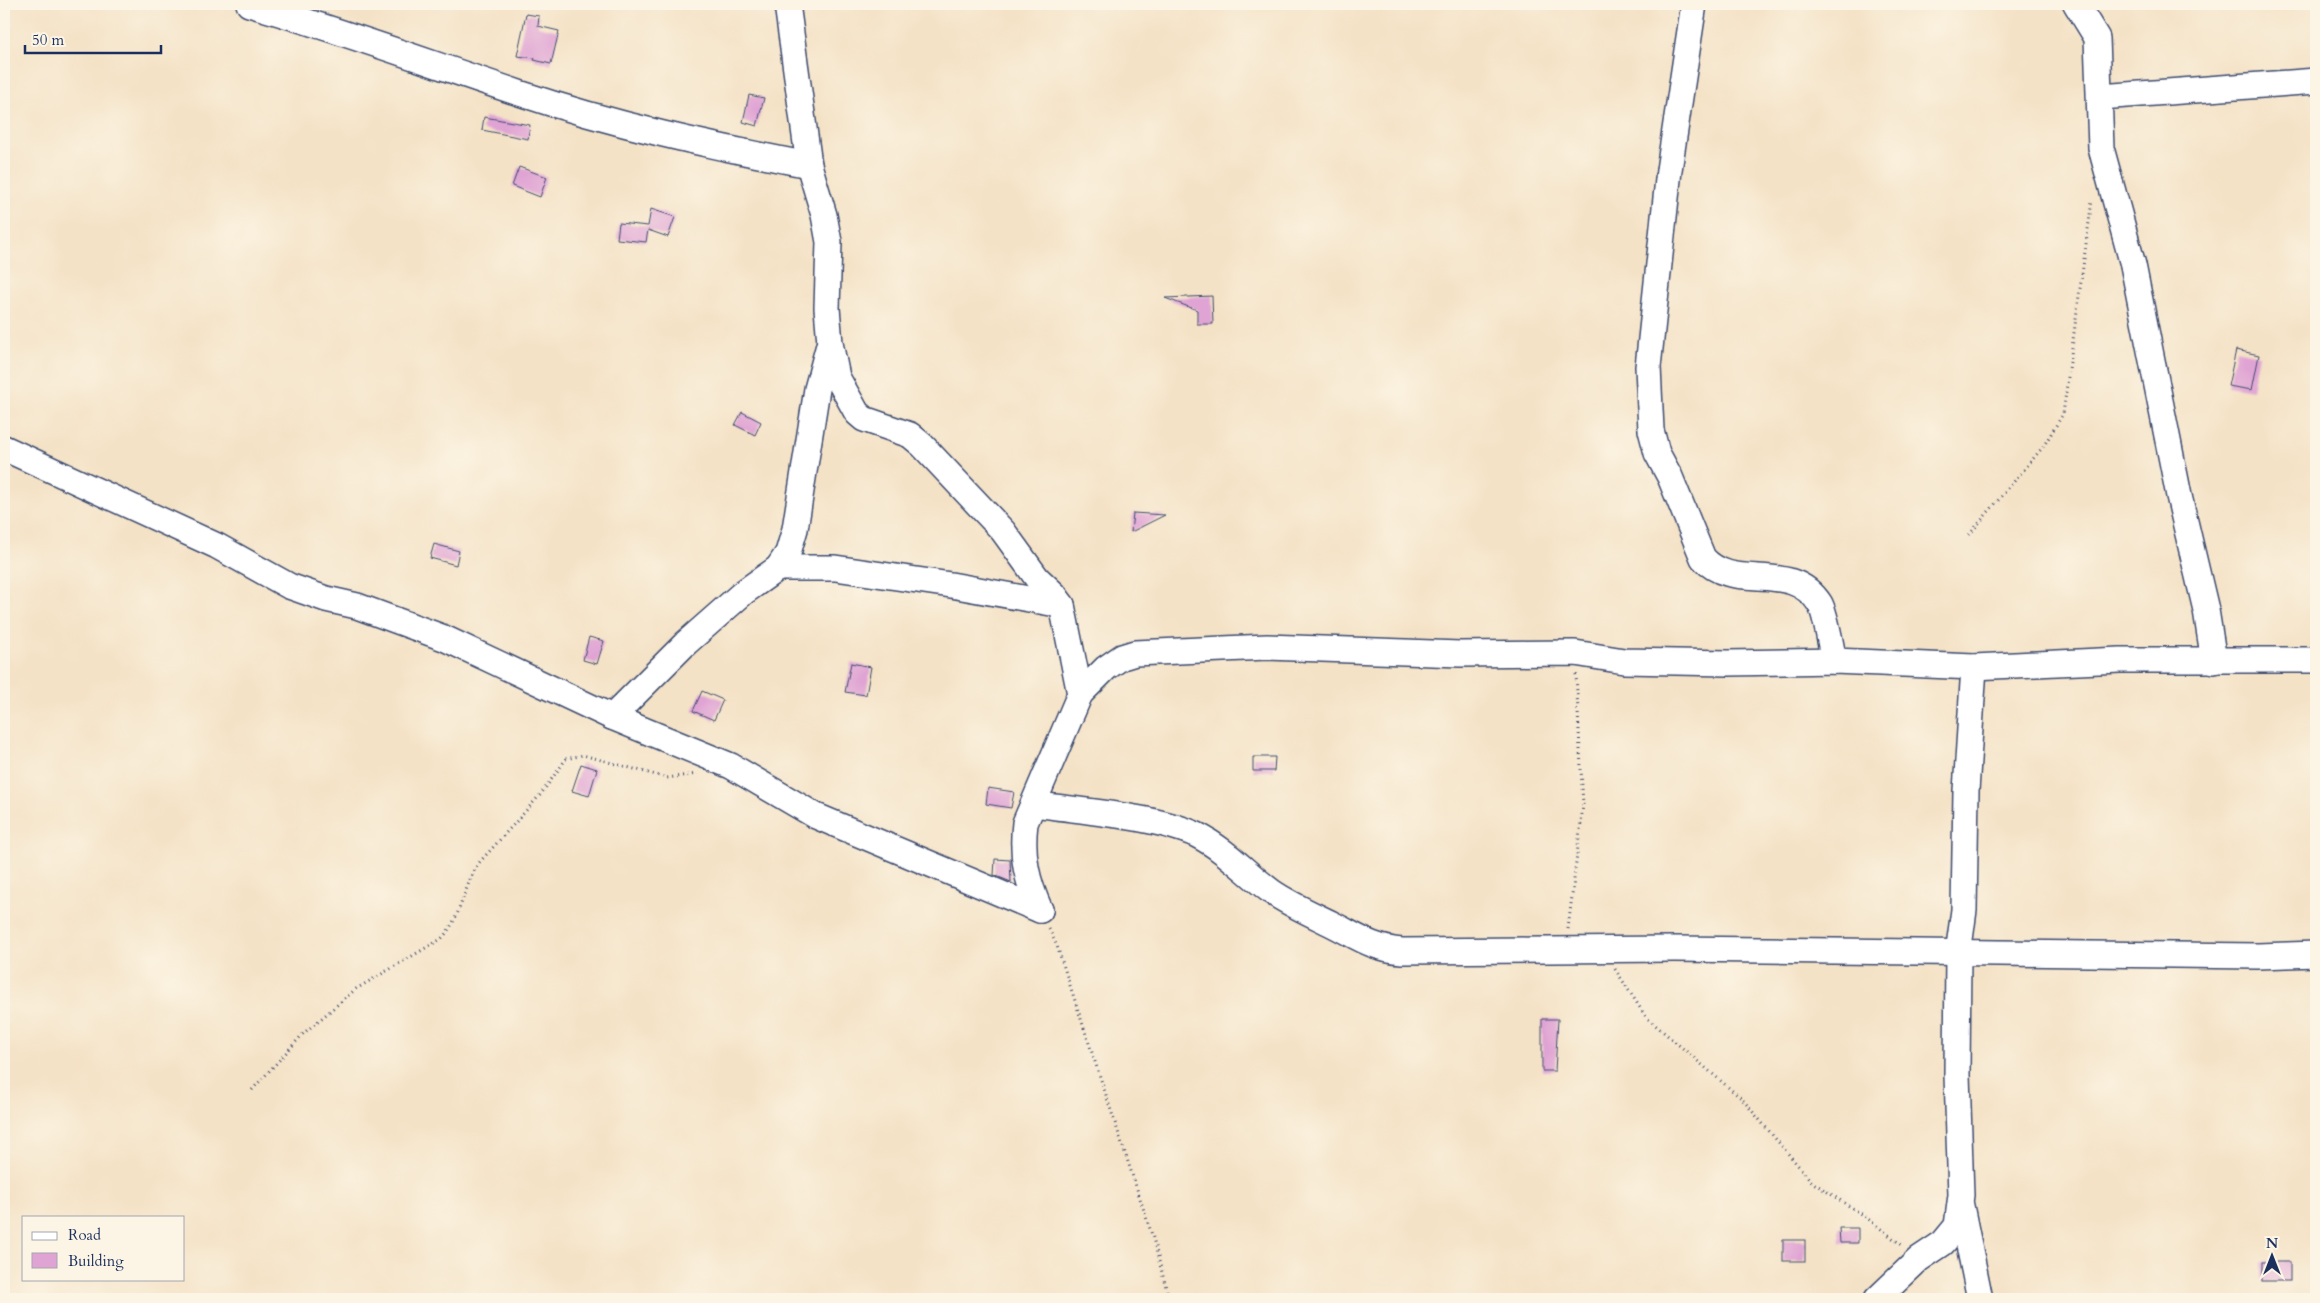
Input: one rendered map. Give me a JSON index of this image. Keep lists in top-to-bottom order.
{
  "legend": ["Road", "Building"],
  "scale_bar": "50 m",
  "north": "top"
}
